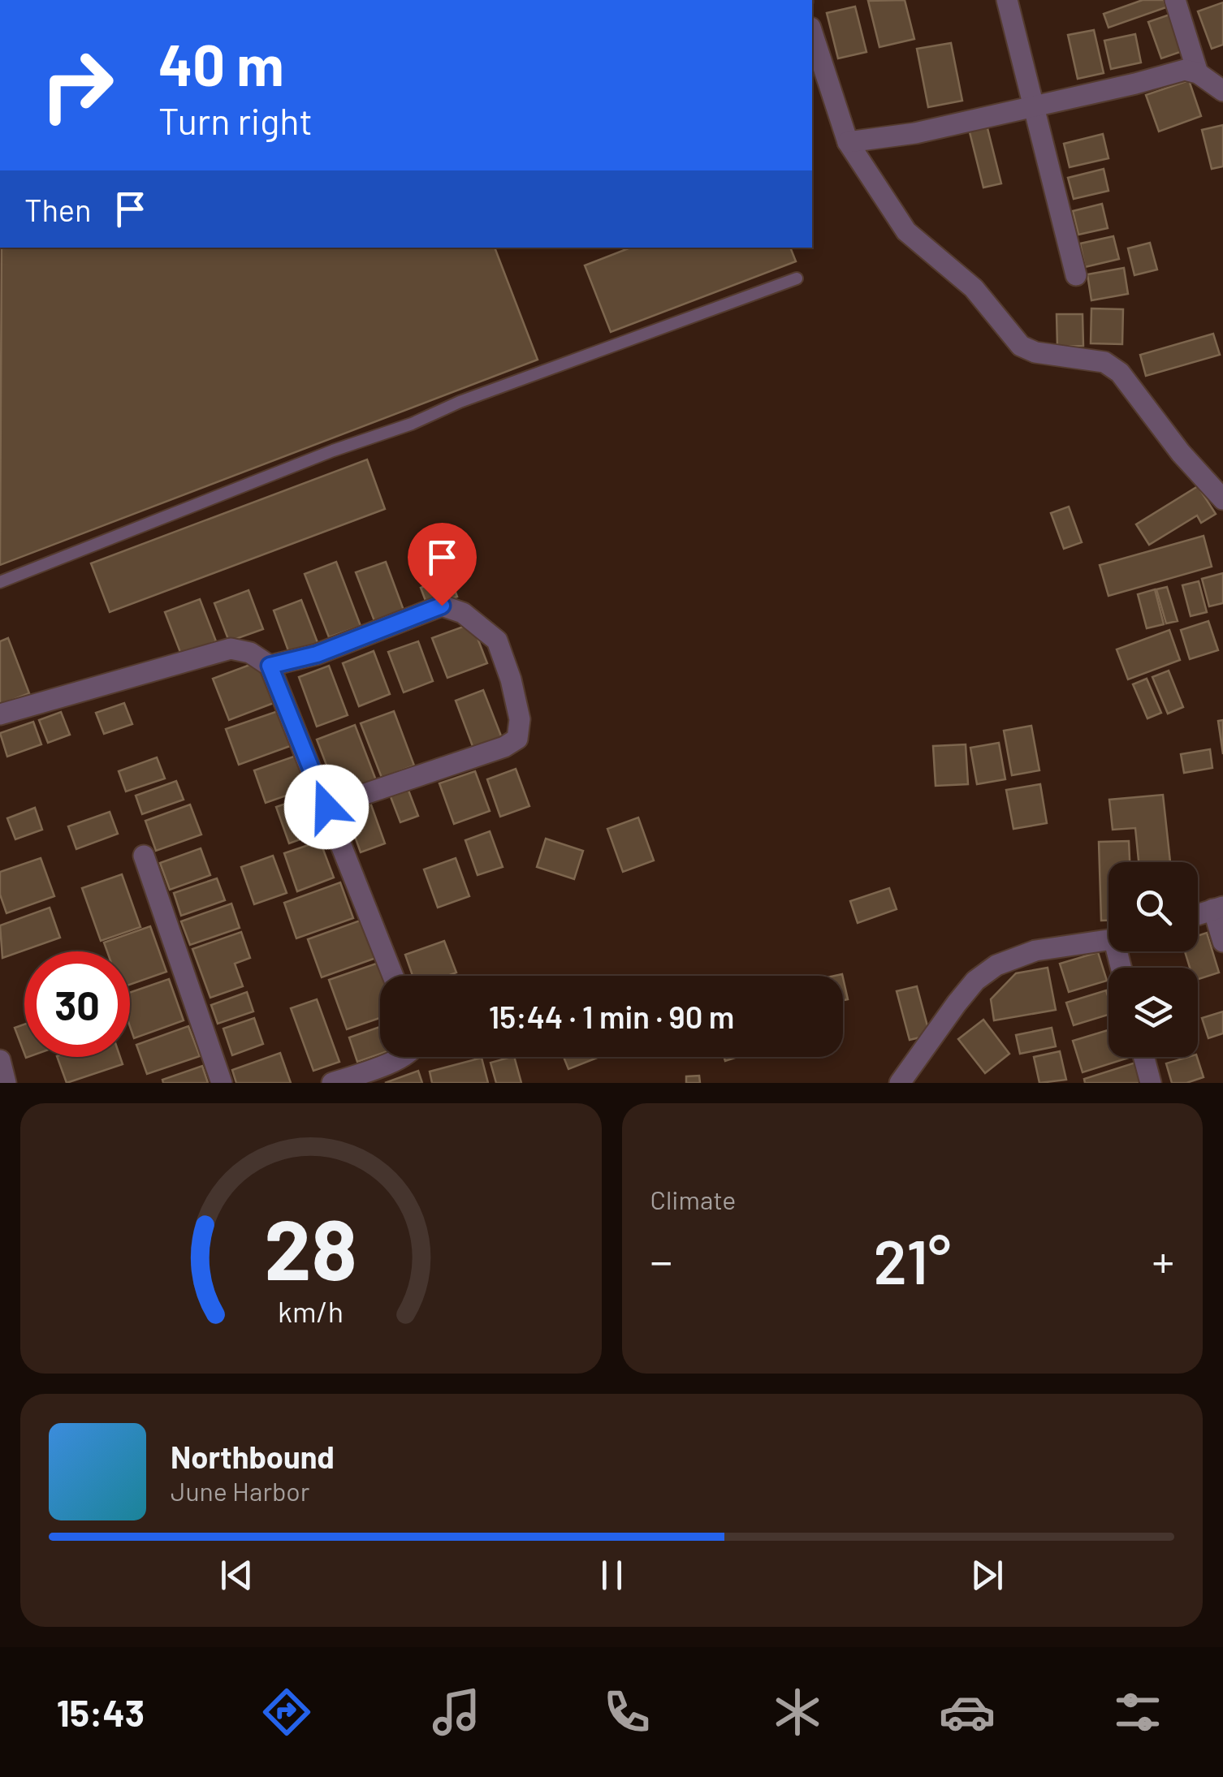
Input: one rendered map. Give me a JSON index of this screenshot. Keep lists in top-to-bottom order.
{
  "page": {
    "turn": ["40 m", "Turn right"],
    "then": "Then",
    "limit": "30",
    "trip": "15:44 · 1 min · 90 m",
    "tile": "Climate",
    "heat": ["−", "21°", "+"],
    "song": ["Northbound", "June Harbor"],
    "tabs": "15:43",
    "gauge": ["28", "km/h"]
  }
}
